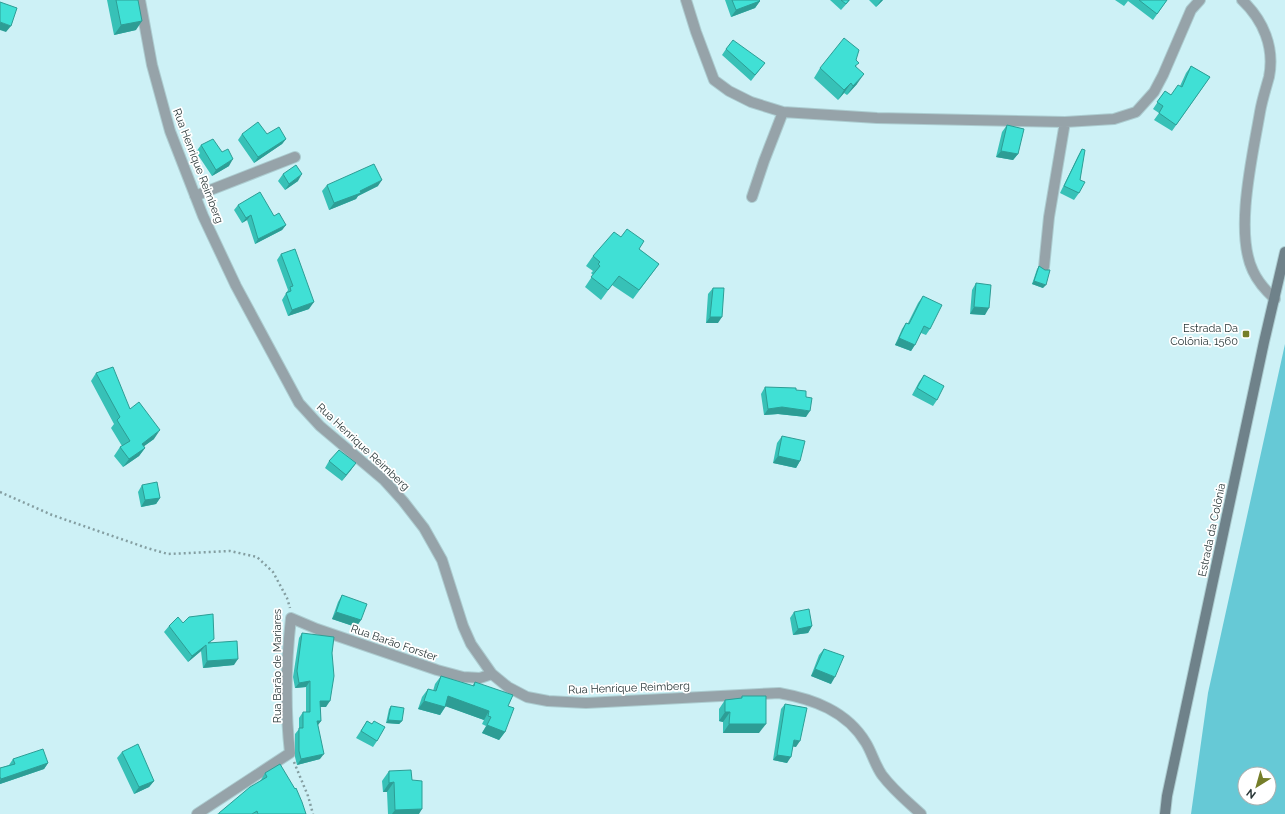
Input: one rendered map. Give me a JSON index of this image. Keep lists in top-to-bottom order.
{
  "streets": {
    "main road": ["Estrada da Colônia"],
    "street": ["Rua Henrique Reimberg", "Rua Barão Forster", "Rua Barão de Mariares"]
  },
  "crossings": [
    ["Rua Henrique Reimberg", "Rua Barão Forster"],
    ["Rua Barão Forster", "Rua Barão de Mariares"]
  ],
  "places": {
    "transit": ["Estrada Da Colônia, 1560"]
  },
  "north": "bottom left"
}
